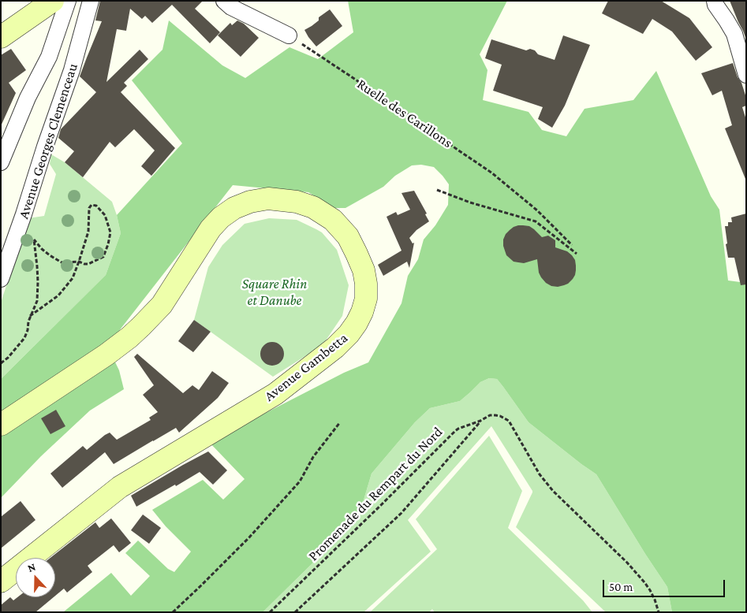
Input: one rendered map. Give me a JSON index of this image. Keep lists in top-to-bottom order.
{
  "streets": {
    "main road": ["Avenue Gambetta"],
    "street": ["Avenue Georges Clemenceau"],
    "path": ["Ruelle des Carillons", "Promenade du Rempart du Nord"]
  },
  "parks": ["Square Rhin et Danube"],
  "scale_bar": "50 m",
  "north": "top"
}
